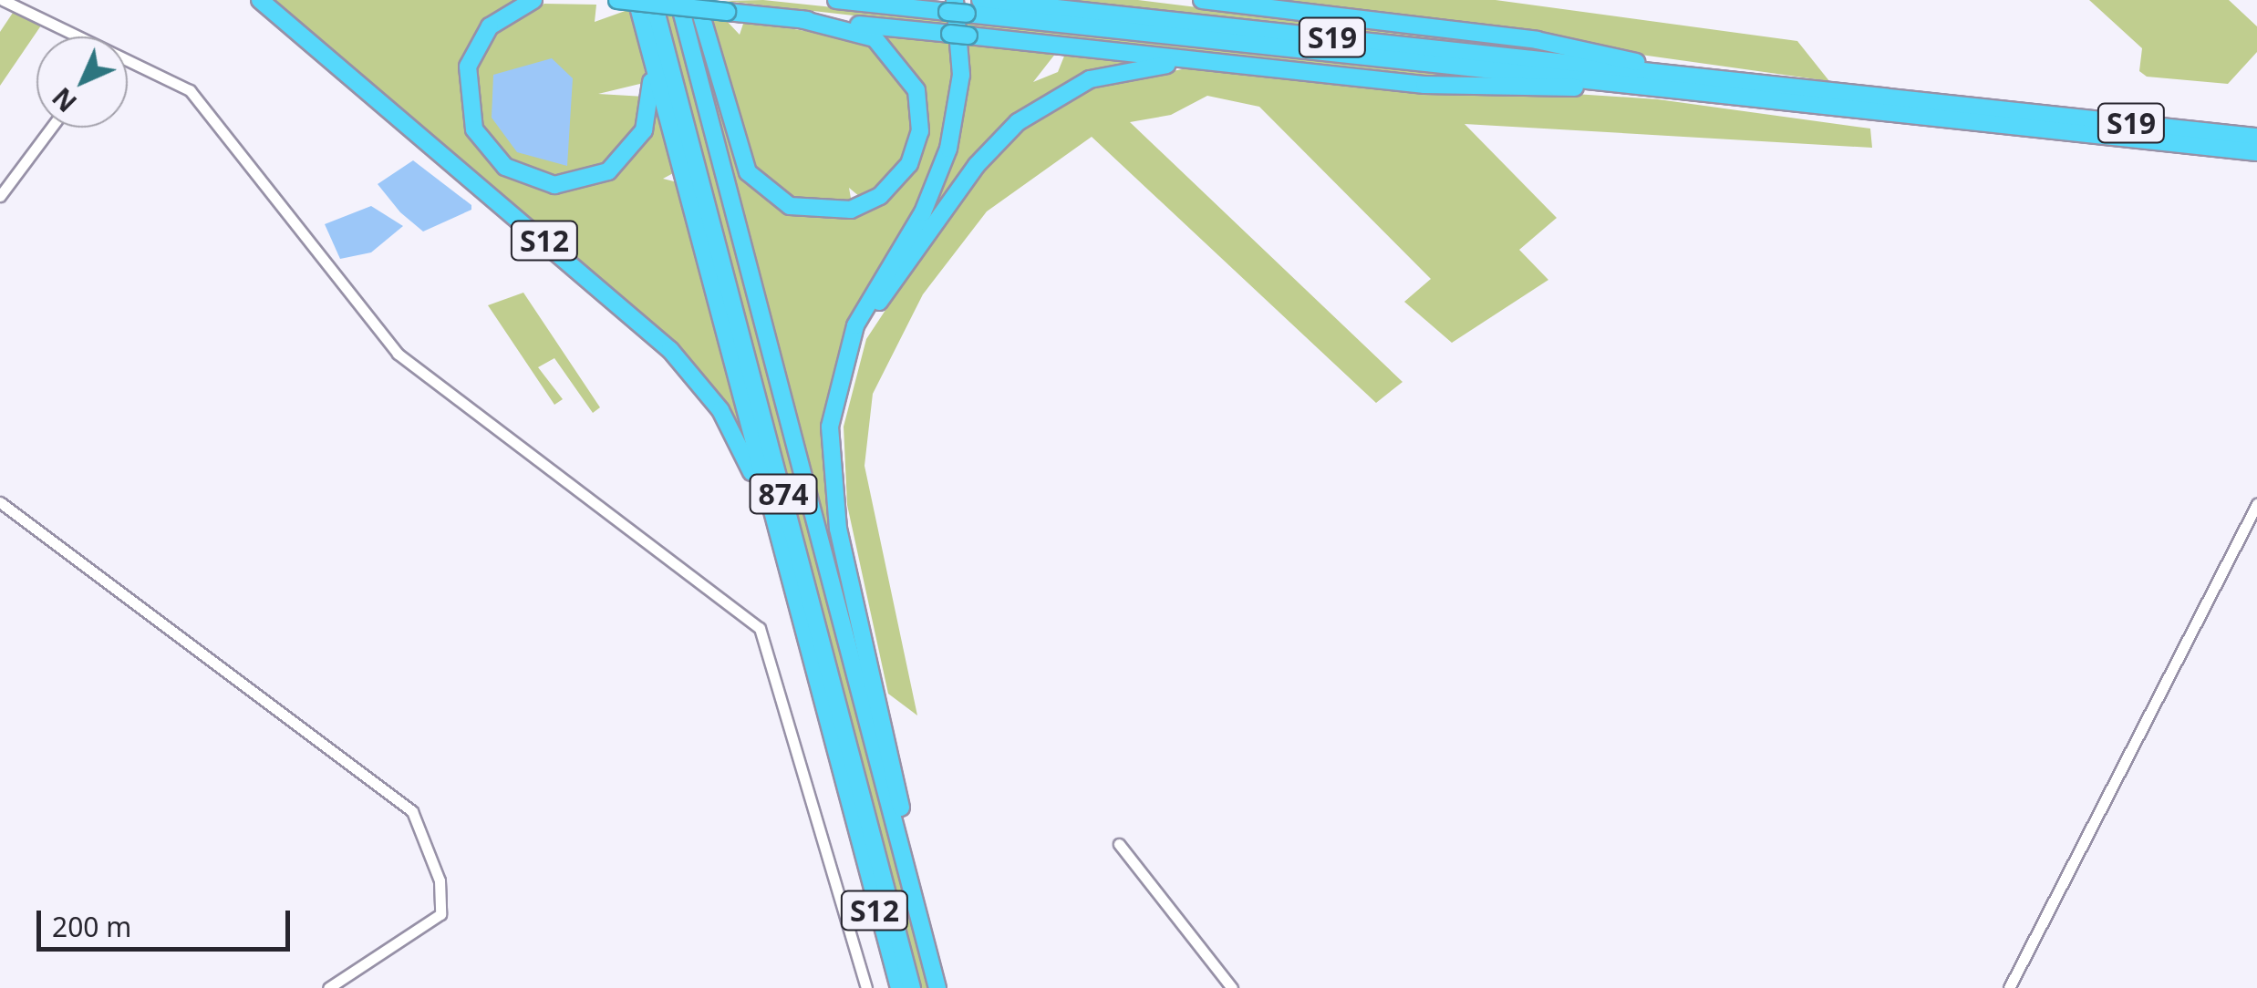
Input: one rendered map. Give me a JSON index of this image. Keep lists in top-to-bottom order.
{
  "streets": {
    "highway": ["S19", "S12", "874"]
  },
  "crossings": [
    ["S12", "874"]
  ],
  "scale_bar": "200 m",
  "north": "bottom left"
}
